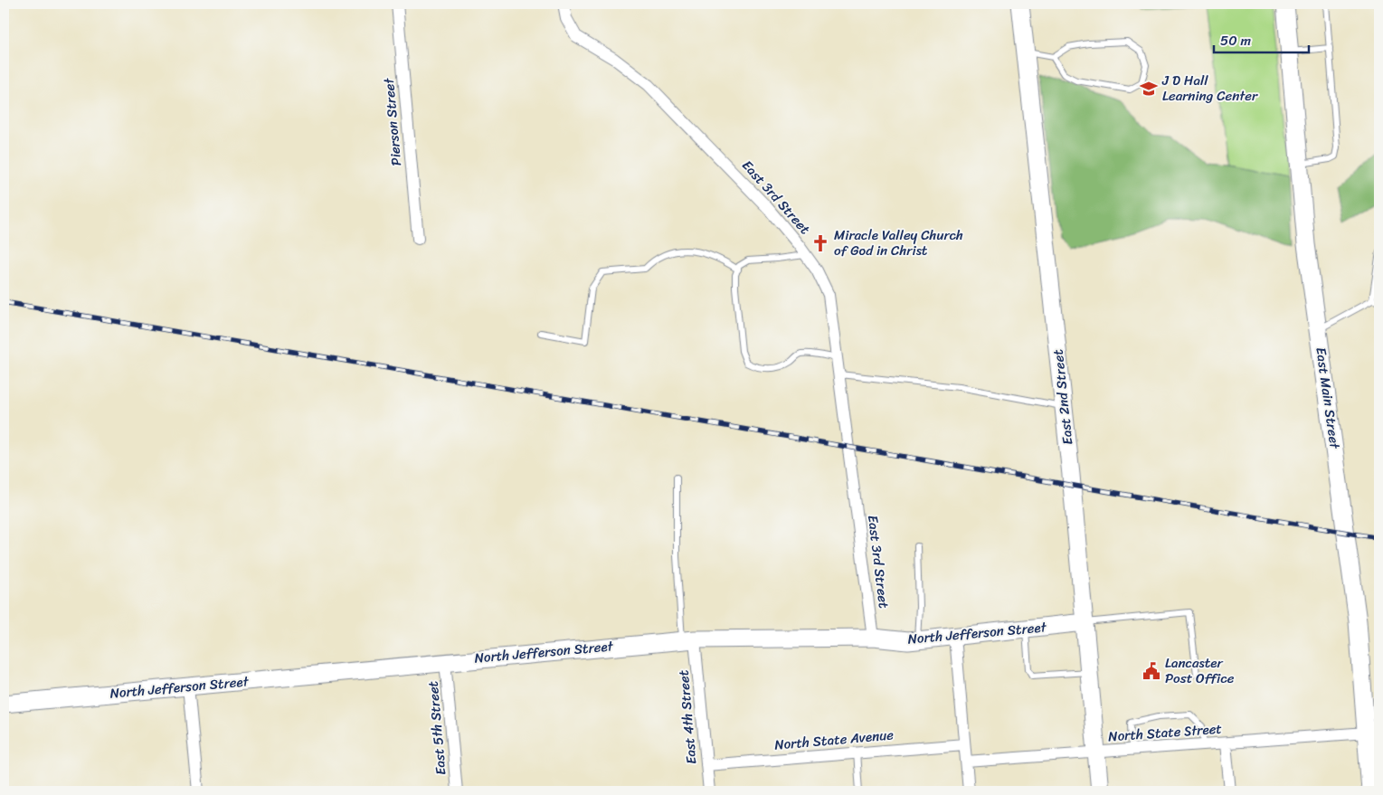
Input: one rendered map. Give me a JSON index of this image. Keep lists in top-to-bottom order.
{
  "streets": {
    "street": [
      "Pierson Street",
      "East 3rd Street",
      "East 2nd Street",
      "East Main Street",
      "North Jefferson Street",
      "East 4th Street",
      "East 5th Street",
      "North State Street",
      "North State Avenue"
    ]
  },
  "crossings": [
    ["East 3rd Street", "North Jefferson Street"],
    ["East 2nd Street", "North Jefferson Street"],
    ["East 2nd Street", "North State Street"],
    ["East Main Street", "North State Street"],
    ["North Jefferson Street", "East 4th Street"],
    ["North Jefferson Street", "East 5th Street"],
    ["East 4th Street", "North State Avenue"]
  ],
  "places": {
    "school or university": ["J D Hall Learning Center"],
    "church": ["Miracle Valley Church of God in Christ"],
    "public building": ["Lancaster Post Office"]
  },
  "scale_bar": "50 m"
}
